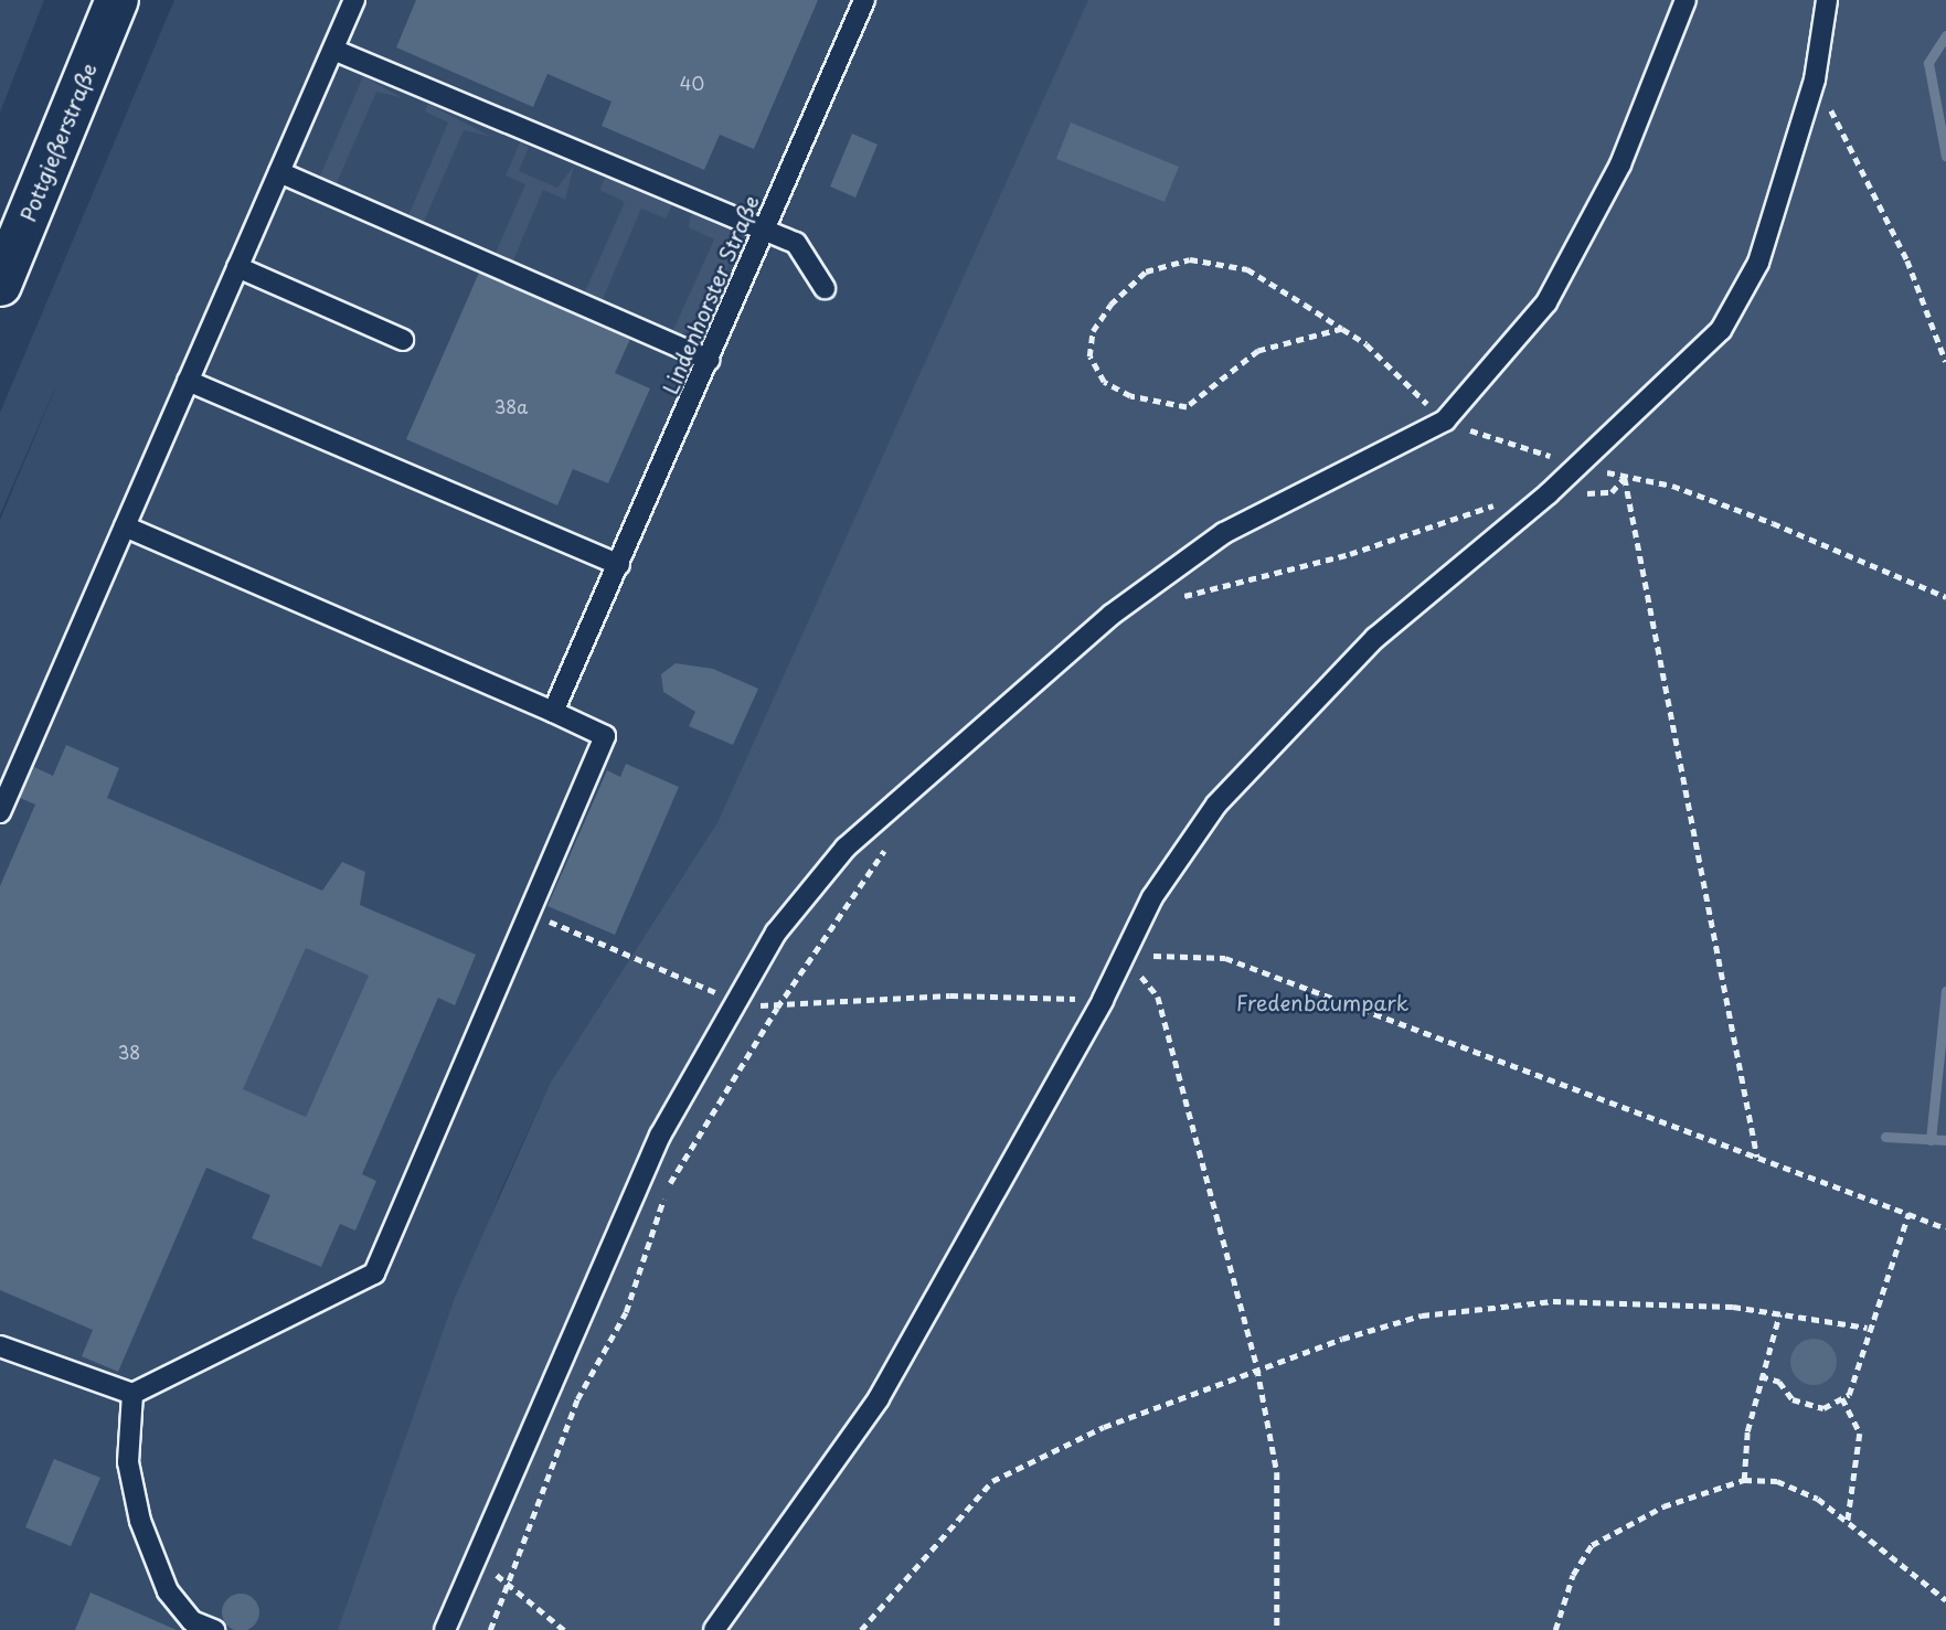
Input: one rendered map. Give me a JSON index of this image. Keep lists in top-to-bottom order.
{
  "streets": {
    "street": ["Pottgießerstraße"],
    "lane": ["Lindenhorster Straße"]
  },
  "parks": ["Fredenbaumpark"],
  "house_numbers": ["40", "38a", "38"]
}
